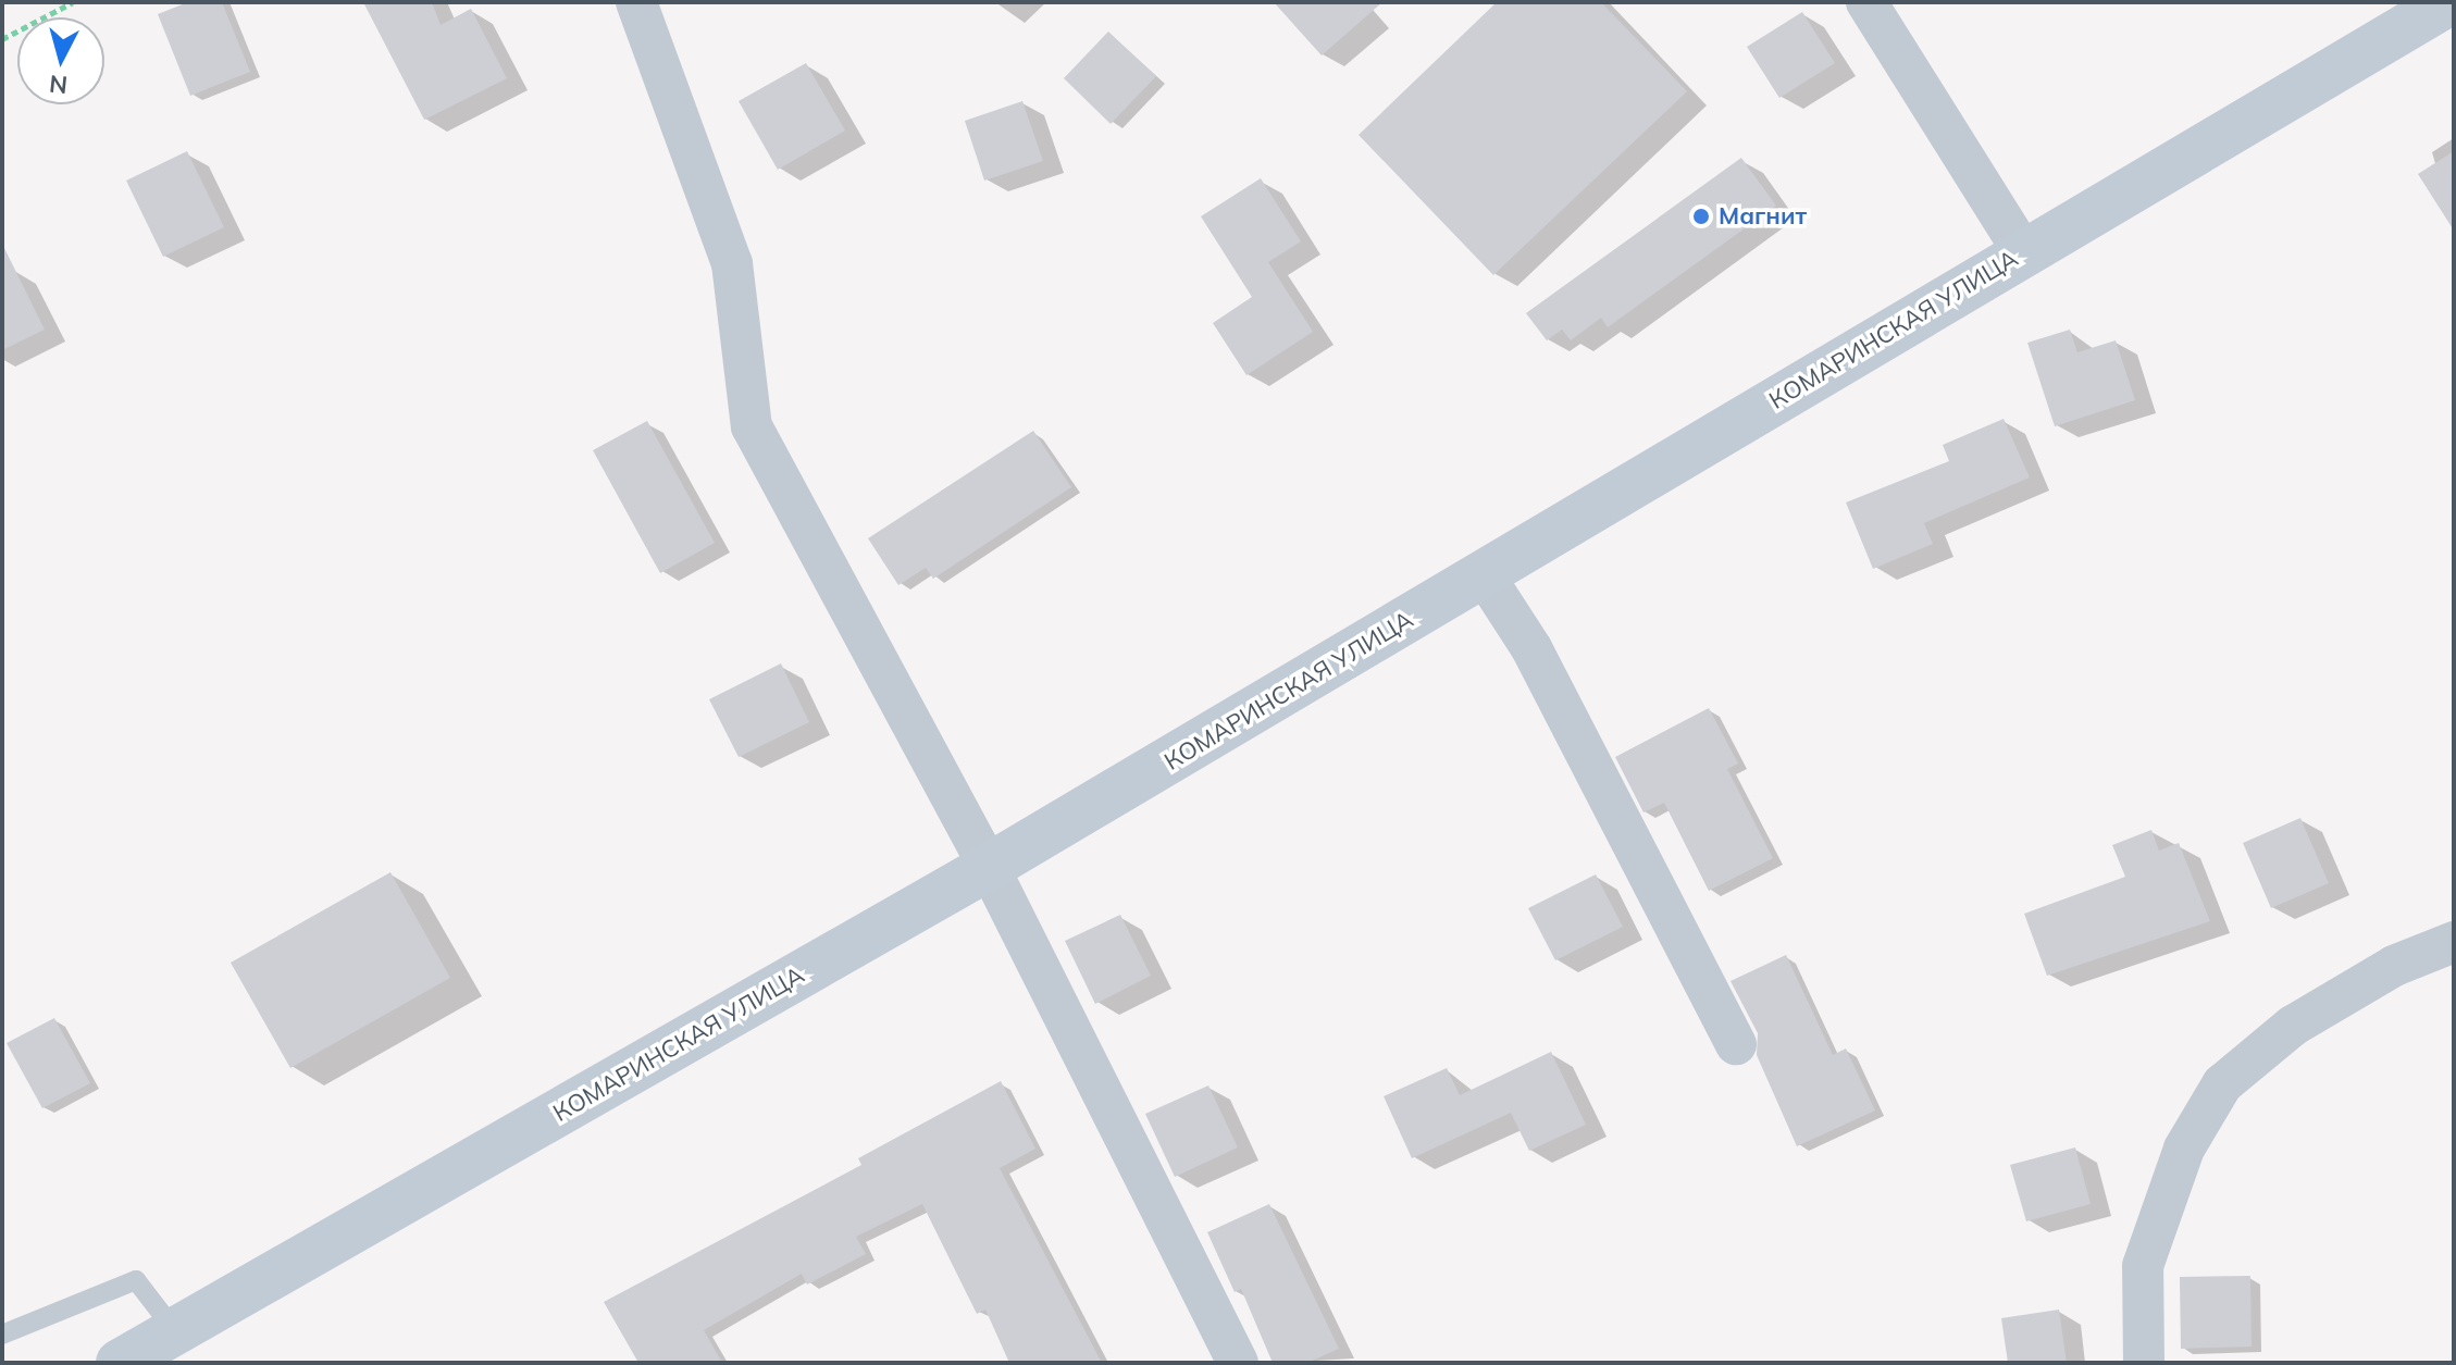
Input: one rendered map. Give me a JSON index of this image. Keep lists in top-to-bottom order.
{
  "streets": {
    "street": ["КОМАРИНСКАЯ УЛИЦА"]
  },
  "places": ["Магнит"],
  "north": "bottom"
}
